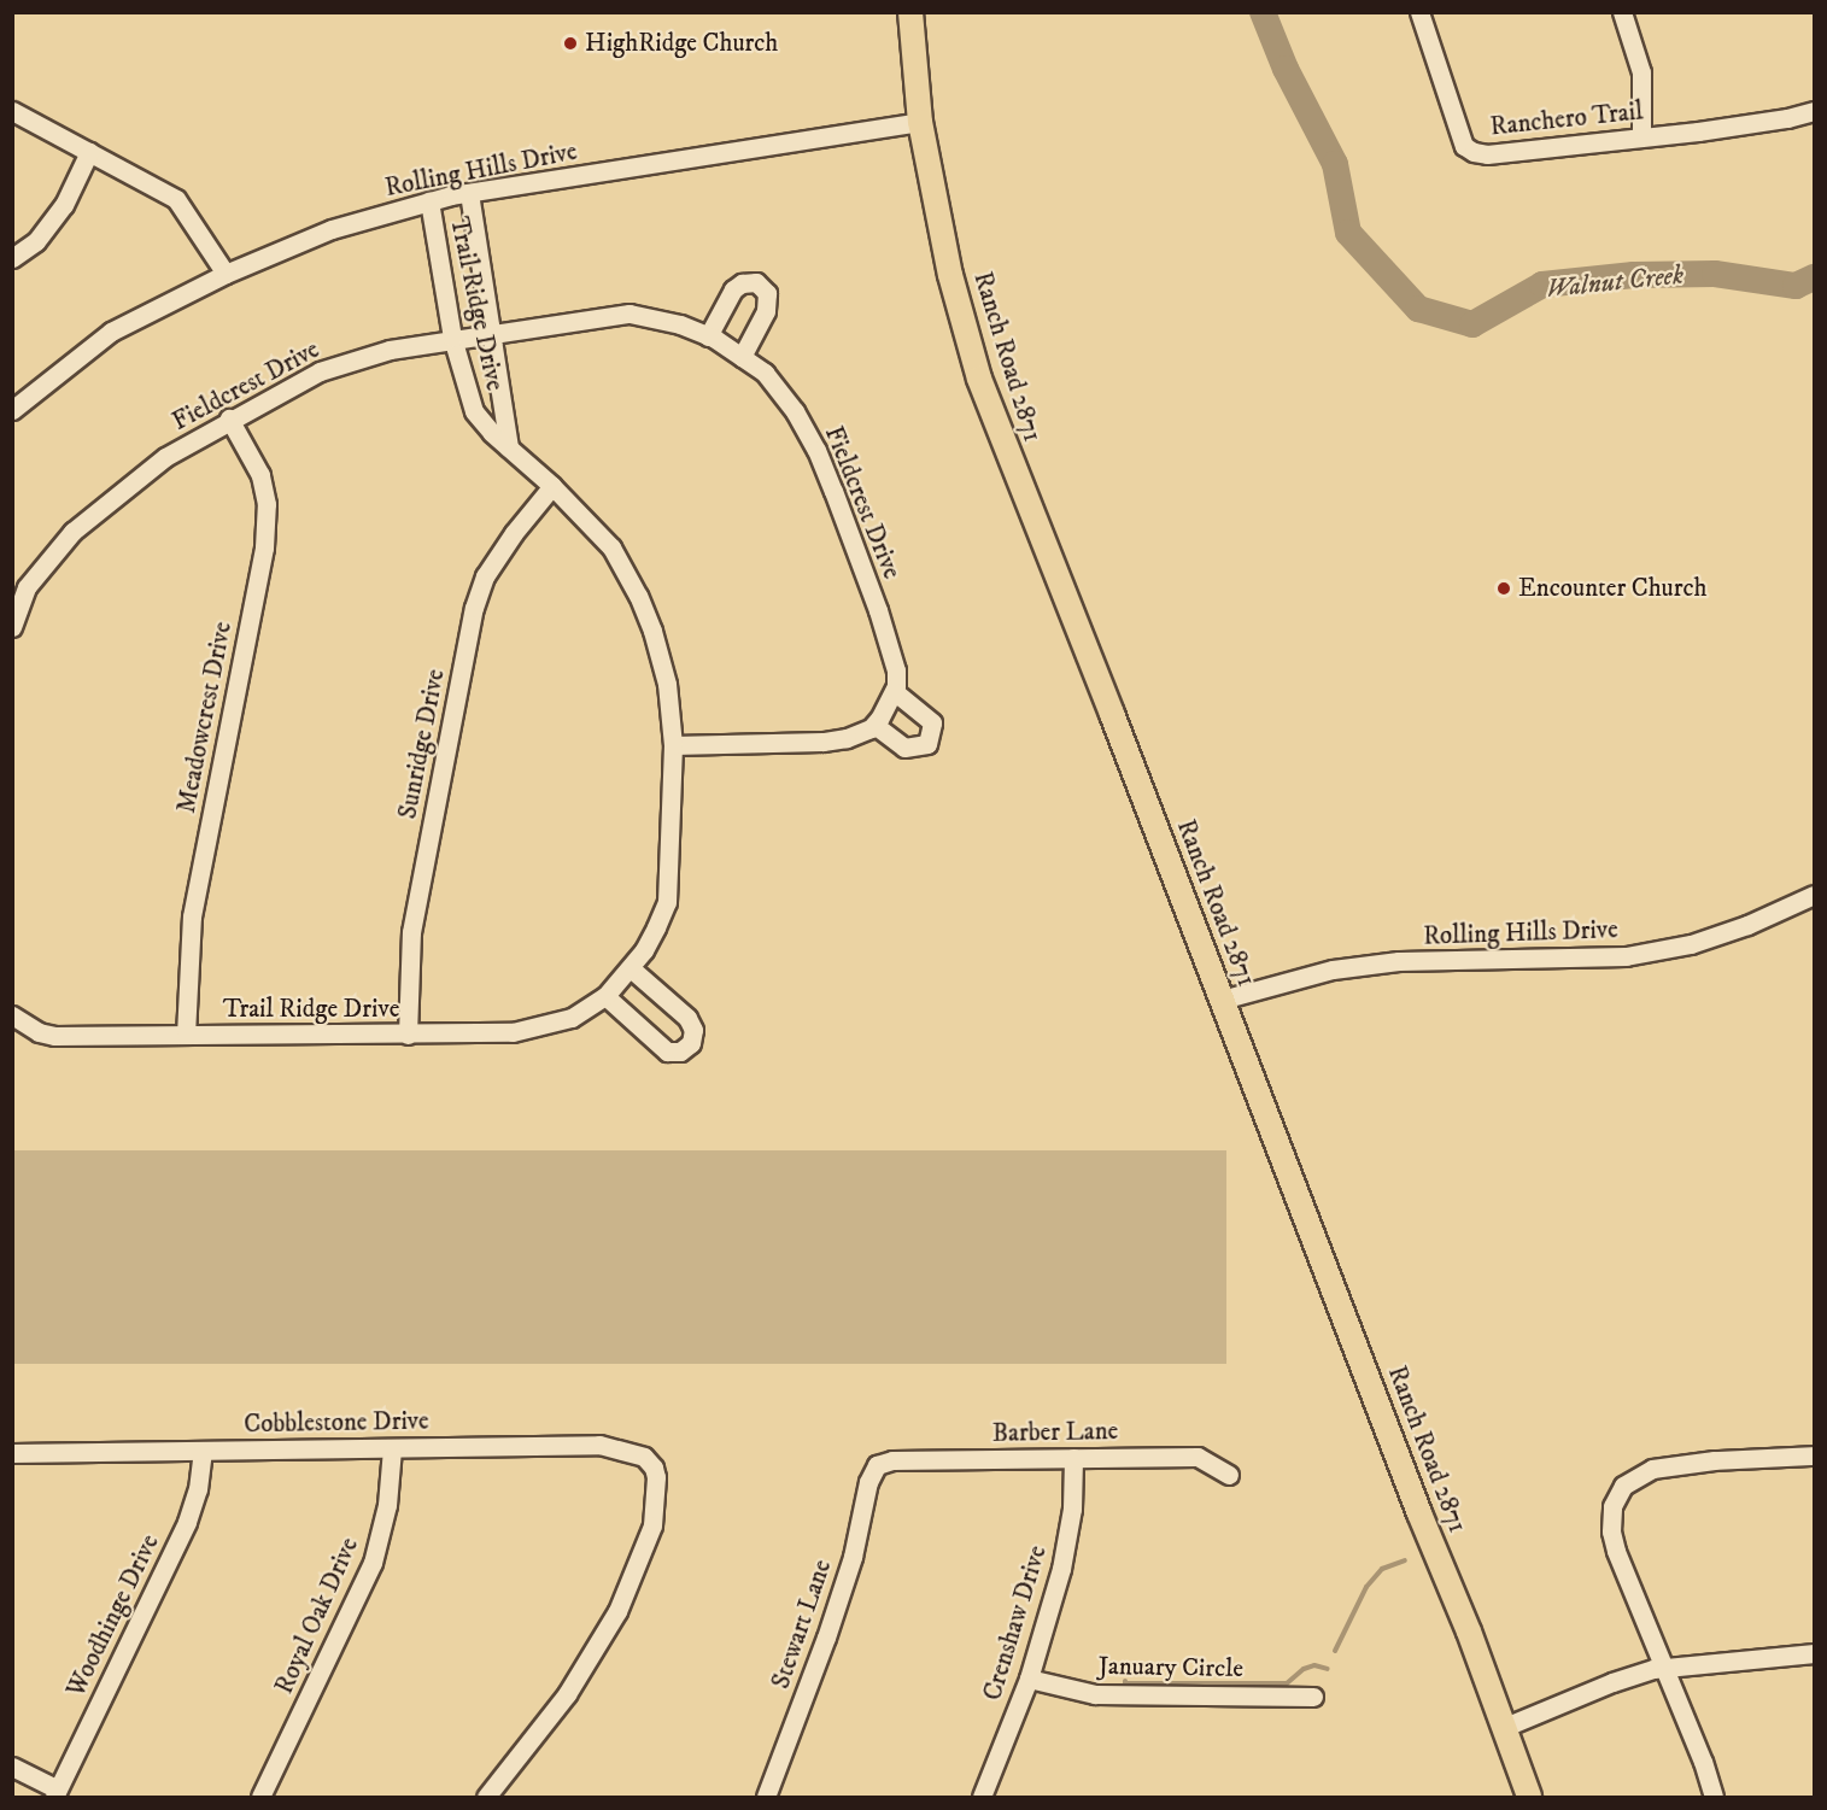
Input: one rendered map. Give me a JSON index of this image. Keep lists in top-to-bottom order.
{
  "streets": {
    "main road": ["Ranch Road 2871"],
    "street": [
      "Ranchero Trail",
      "Rolling Hills Drive",
      "Trail Ridge Drive",
      "Fieldcrest Drive",
      "Meadowcrest Drive",
      "Sunridge Drive",
      "Cobblestone Drive",
      "Barber Lane",
      "Woodhinge Drive",
      "Royal Oak Drive",
      "Crenshaw Drive",
      "Stewart Lane",
      "January Circle"
    ]
  },
  "crossings": [
    ["Rolling Hills Drive", "Trail Ridge Drive"],
    ["Rolling Hills Drive", "Ranch Road 2871"],
    ["Trail Ridge Drive", "Fieldcrest Drive"],
    ["Trail Ridge Drive", "Meadowcrest Drive"],
    ["Trail Ridge Drive", "Sunridge Drive"],
    ["Fieldcrest Drive", "Meadowcrest Drive"],
    ["Cobblestone Drive", "Woodhinge Drive"],
    ["Cobblestone Drive", "Royal Oak Drive"],
    ["Barber Lane", "Crenshaw Drive"],
    ["Barber Lane", "Stewart Lane"],
    ["Crenshaw Drive", "January Circle"]
  ],
  "water": ["Walnut Creek"],
  "places": ["HighRidge Church", "Encounter Church"]
}
